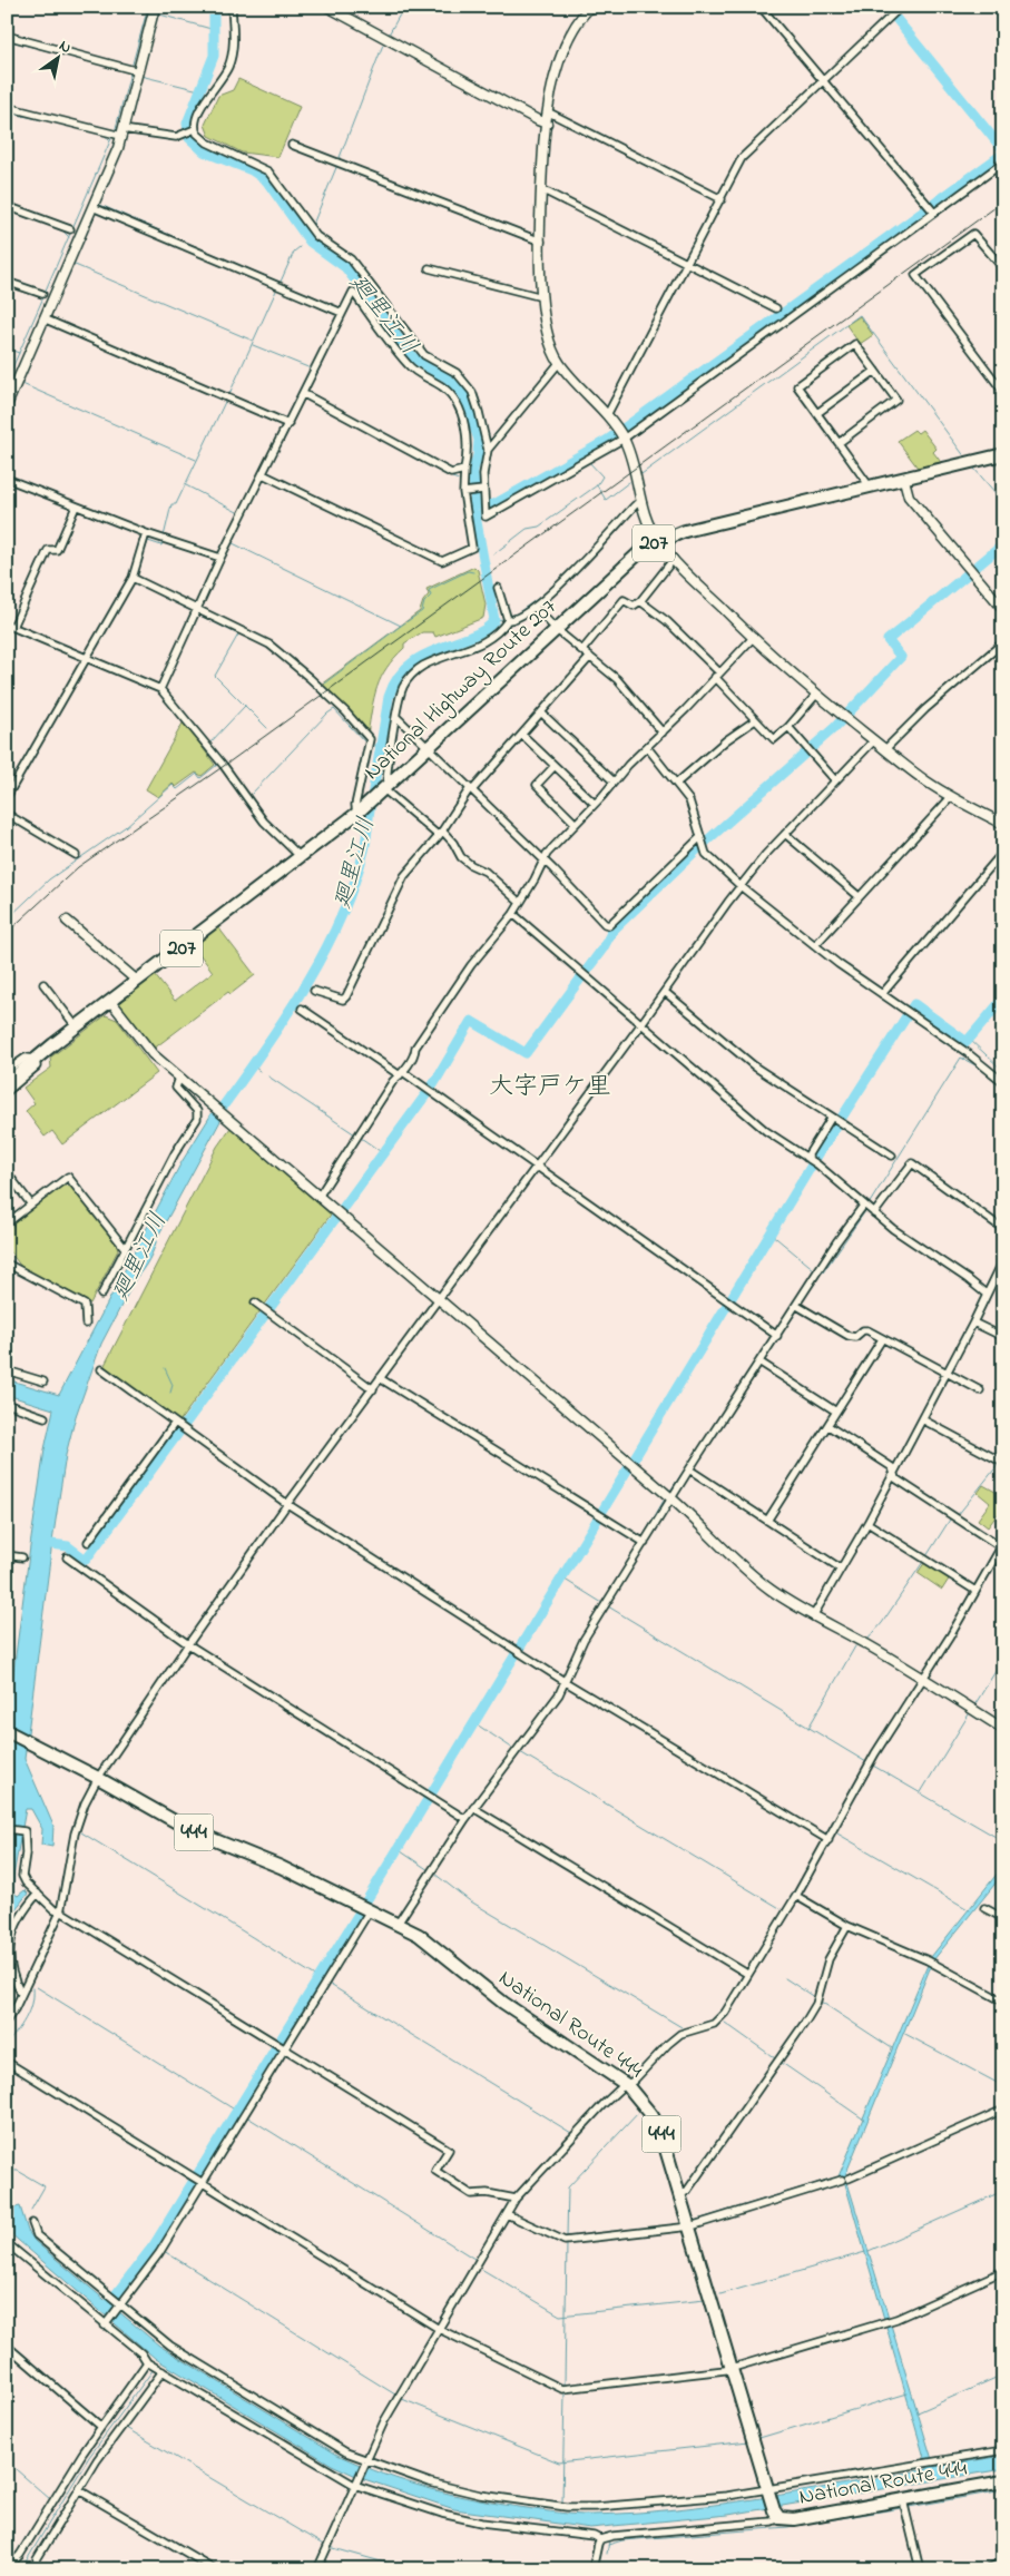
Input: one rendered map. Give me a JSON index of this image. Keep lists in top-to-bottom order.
{
  "streets": {
    "highway": [
      "207",
      "National Highway Route 207",
      "444",
      "National Route 444"
    ]
  },
  "districts": ["大字戸ケ里"],
  "water": ["廻里江川"],
  "north": "top right"
}
